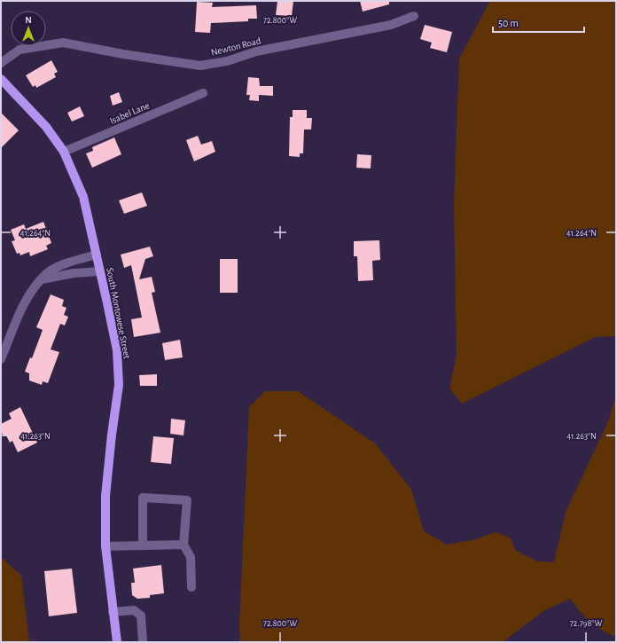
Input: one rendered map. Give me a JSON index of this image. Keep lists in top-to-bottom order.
{
  "streets": {
    "main road": ["South Montowese Street"],
    "street": ["Newton Road", "Isabel Lane"]
  },
  "crossings": [
    ["Isabel Lane", "South Montowese Street"]
  ],
  "scale_bar": "50 m",
  "north": "top",
  "coordinates": [
    "72.800°W",
    "41.264°N",
    "41.263°N",
    "72.798°W"
  ]
}
